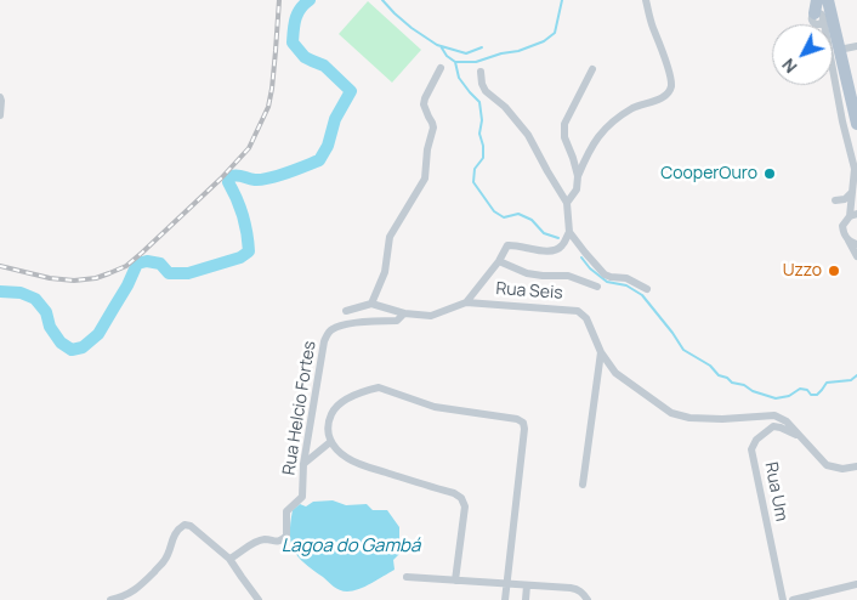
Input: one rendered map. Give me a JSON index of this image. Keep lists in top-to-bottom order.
{
  "streets": {
    "street": ["Rua Seis", "Rua Helcio Fortes", "Rua Um"]
  },
  "crossings": [
    ["Rua Seis", "Rua Helcio Fortes"]
  ],
  "water": ["Lagoa do Gambá"],
  "places": ["CooperOuro", "Uzzo"],
  "north": "bottom left"
}
